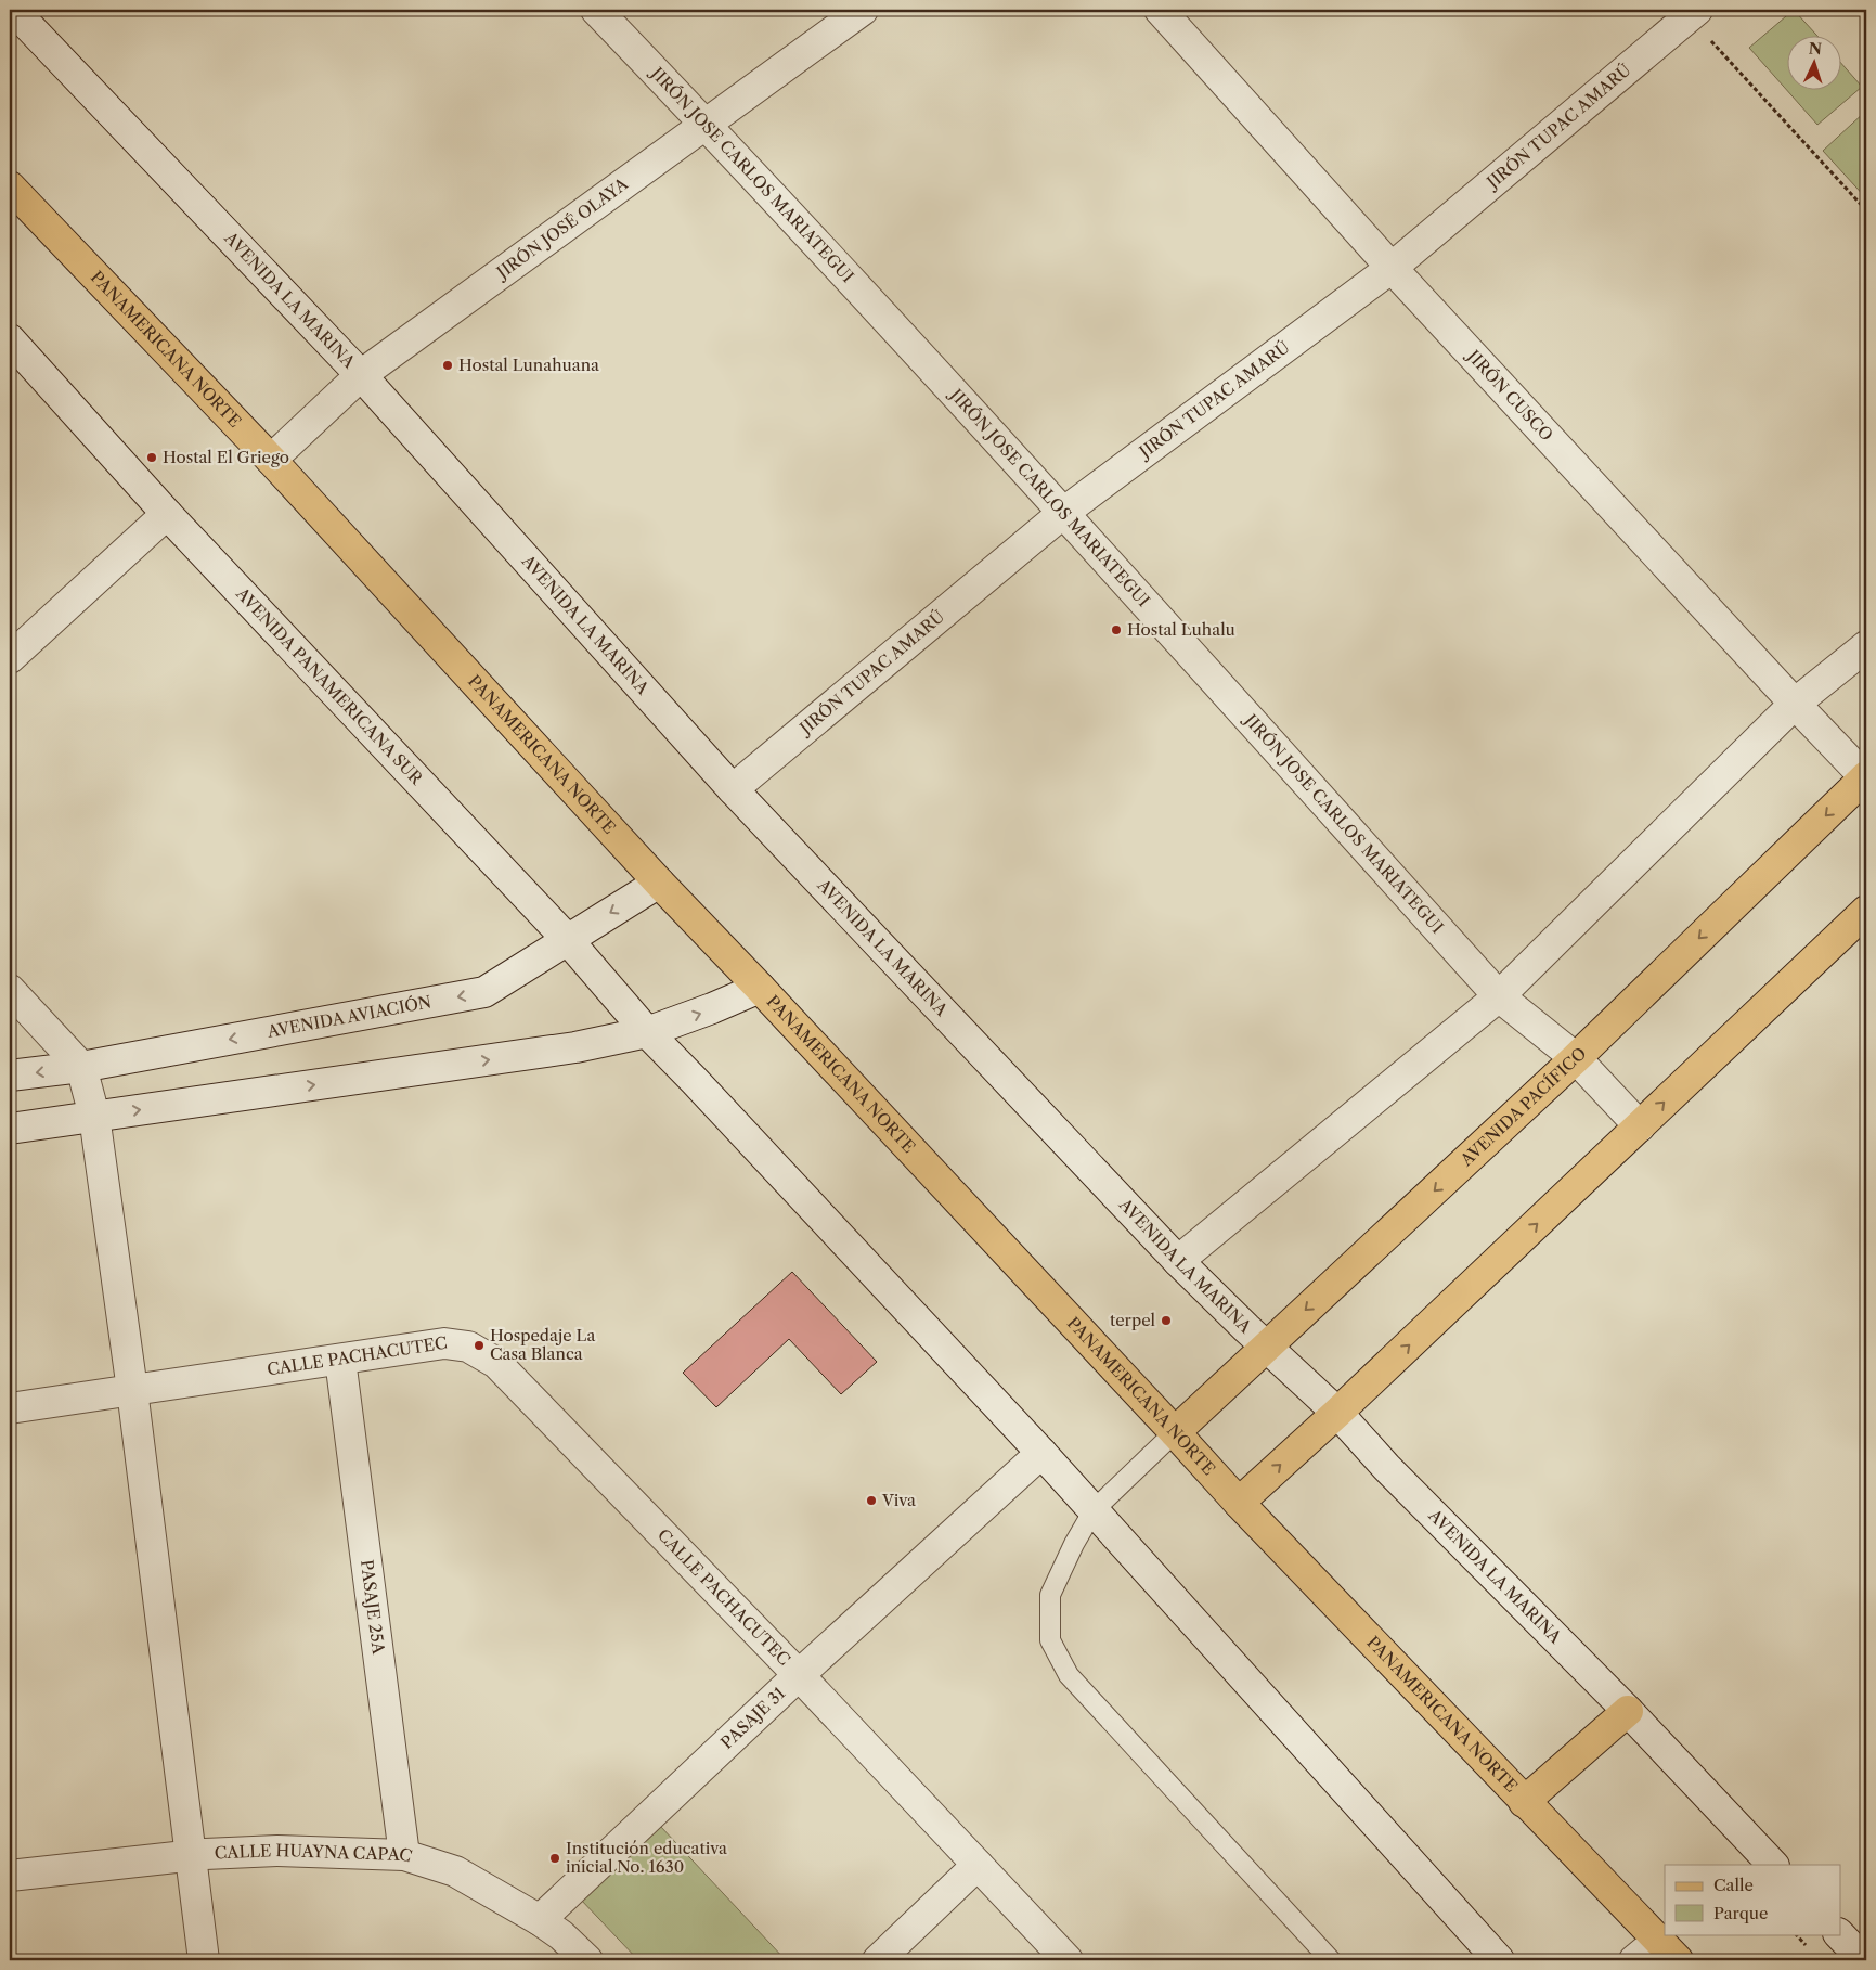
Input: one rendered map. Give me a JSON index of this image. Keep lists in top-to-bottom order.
{
  "streets": {
    "main road": ["PANAMERICANA NORTE", "AVENIDA PACÍFICO"],
    "street": [
      "JIRÓN TUPAC AMARÚ",
      "JIRÓN JOSE CARLOS MARIATEGUI",
      "JIRÓN JOSÉ OLAYA",
      "AVENIDA LA MARINA",
      "JIRÓN CUSCO",
      "AVENIDA PANAMERICANA SUR",
      "AVENIDA AVIACIÓN",
      "CALLE PACHACUTEC",
      "PASAJE 25A",
      "PASAJE 31",
      "CALLE HUAYNA CAPAC"
    ]
  },
  "crossings": [
    ["JIRÓN TUPAC AMARÚ", "JIRÓN JOSE CARLOS MARIATEGUI"],
    ["JIRÓN TUPAC AMARÚ", "AVENIDA LA MARINA"],
    ["JIRÓN TUPAC AMARÚ", "JIRÓN CUSCO"],
    ["JIRÓN JOSE CARLOS MARIATEGUI", "JIRÓN JOSÉ OLAYA"],
    ["JIRÓN JOSE CARLOS MARIATEGUI", "AVENIDA PACÍFICO"],
    ["JIRÓN JOSÉ OLAYA", "AVENIDA LA MARINA"],
    ["JIRÓN JOSÉ OLAYA", "PANAMERICANA NORTE"],
    ["AVENIDA LA MARINA", "AVENIDA PACÍFICO"],
    ["PANAMERICANA NORTE", "AVENIDA AVIACIÓN"],
    ["PANAMERICANA NORTE", "AVENIDA PACÍFICO"],
    ["JIRÓN CUSCO", "AVENIDA PACÍFICO"],
    ["AVENIDA PANAMERICANA SUR", "AVENIDA AVIACIÓN"],
    ["AVENIDA PANAMERICANA SUR", "PASAJE 31"],
    ["CALLE PACHACUTEC", "PASAJE 25A"],
    ["CALLE PACHACUTEC", "PASAJE 31"],
    ["PASAJE 25A", "CALLE HUAYNA CAPAC"],
    ["PASAJE 31", "CALLE HUAYNA CAPAC"]
  ],
  "places": [
    "Hostal Lunahuana",
    "Hostal El Griego",
    "Hostal Luhalu",
    "terpel",
    "Hospedaje La Casa Blanca",
    "Viva",
    "Institución educativa inicial No. 1630"
  ],
  "legend": ["Calle", "Parque"],
  "north": "top"
}
